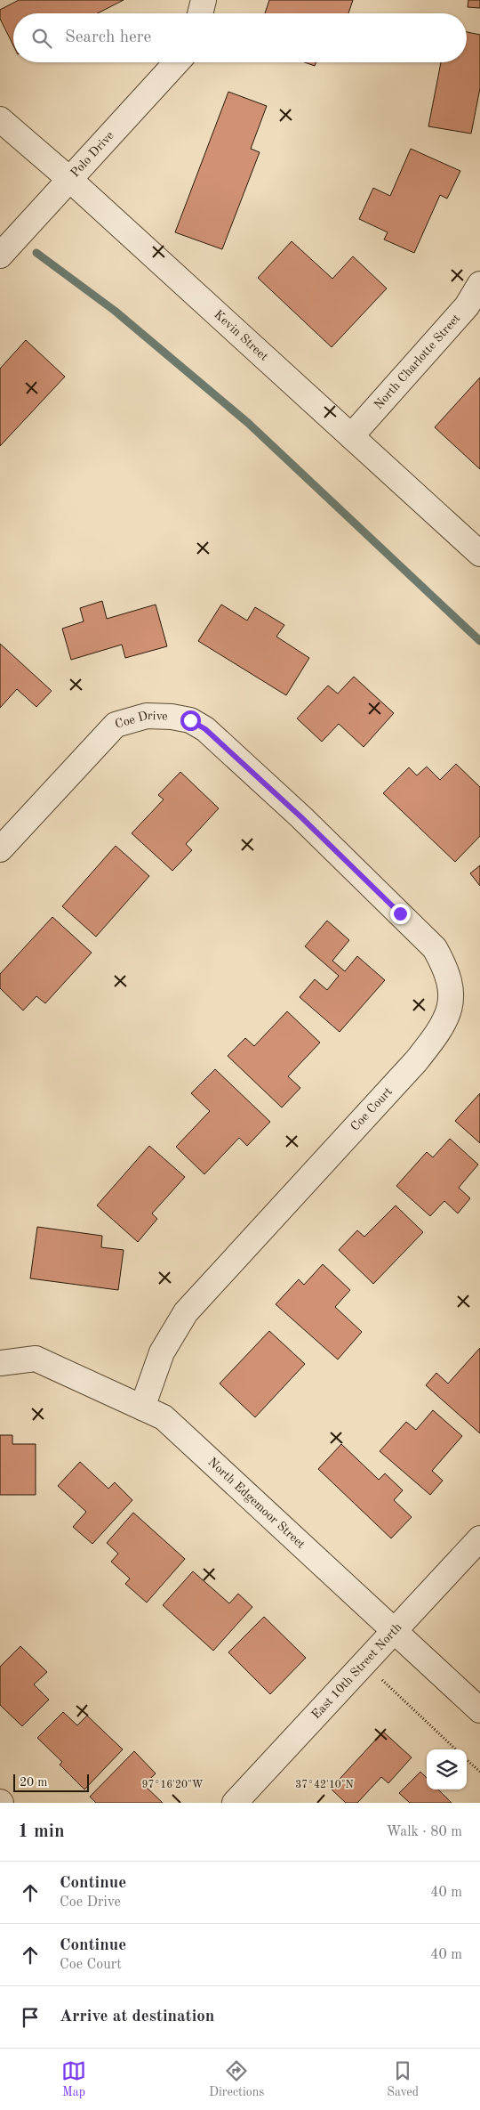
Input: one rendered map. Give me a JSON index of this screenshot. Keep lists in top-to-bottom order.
{
  "streets": {
    "street": [
      "Polo Drive",
      "Kevin Street",
      "North Charlotte Street",
      "Coe Drive",
      "Coe Court",
      "North Edgemoor Street",
      "East 10th Street North"
    ]
  },
  "crossings": [
    ["Polo Drive", "Kevin Street"],
    ["Kevin Street", "North Charlotte Street"],
    ["Coe Drive", "Coe Court"],
    ["Coe Court", "North Edgemoor Street"],
    ["North Edgemoor Street", "East 10th Street North"]
  ],
  "scale_bar": "20 m",
  "page": {
    "search": "Search here",
    "scale": "20 m",
    "heading": ["1 min", "Walk · 80 m"],
    "list": [
      ["Continue", "Coe Drive", "40 m"],
      ["Continue", "Coe Court", "40 m"],
      "Arrive at destination"
    ],
    "nav": ["Map", "Directions", "Saved"]
  },
  "coordinates": ["37°42'10\"N", "97°16'20\"W"]
}
